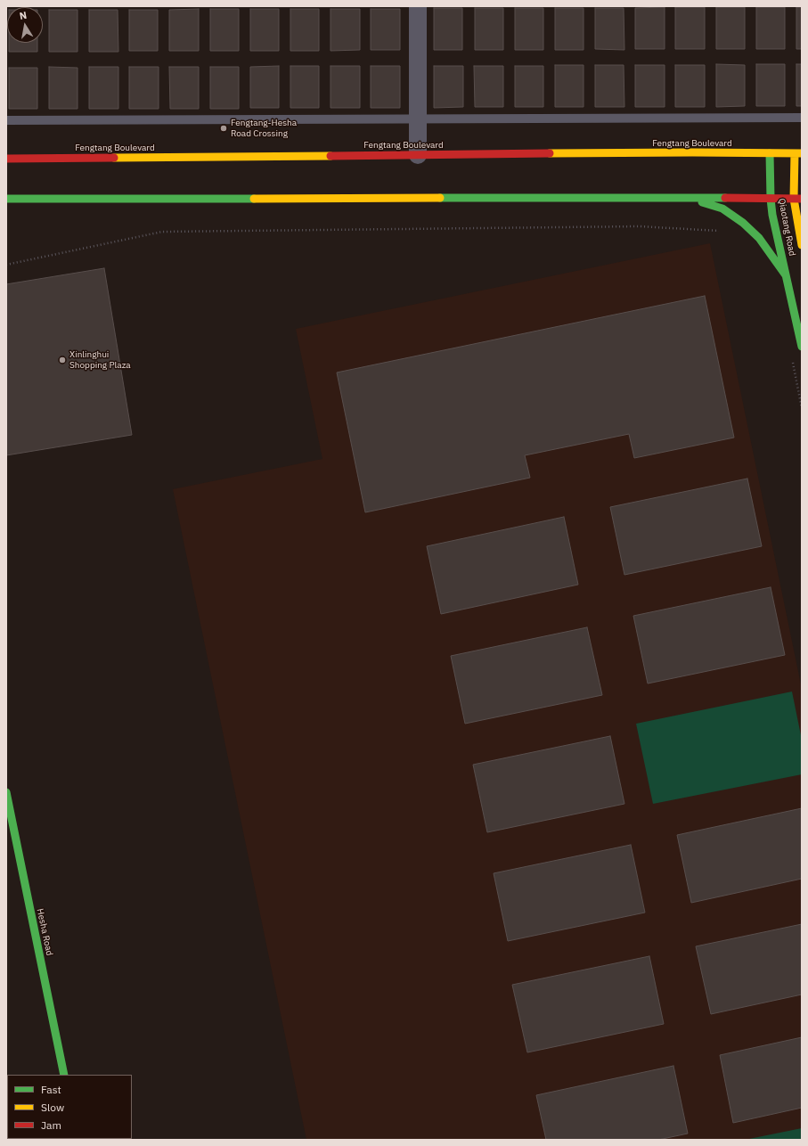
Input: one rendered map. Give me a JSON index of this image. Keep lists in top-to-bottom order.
{
  "streets": {
    "main road": ["Fengtang Boulevard", "Qiaotang Road", "Hesha Road"]
  },
  "crossings": [
    ["Fengtang Boulevard", "Qiaotang Road"]
  ],
  "places": ["Fengtang-Hesha Road Crossing", "Xinlinghui Shopping Plaza"],
  "legend": ["Fast", "Slow", "Jam"],
  "north": "top"
}
